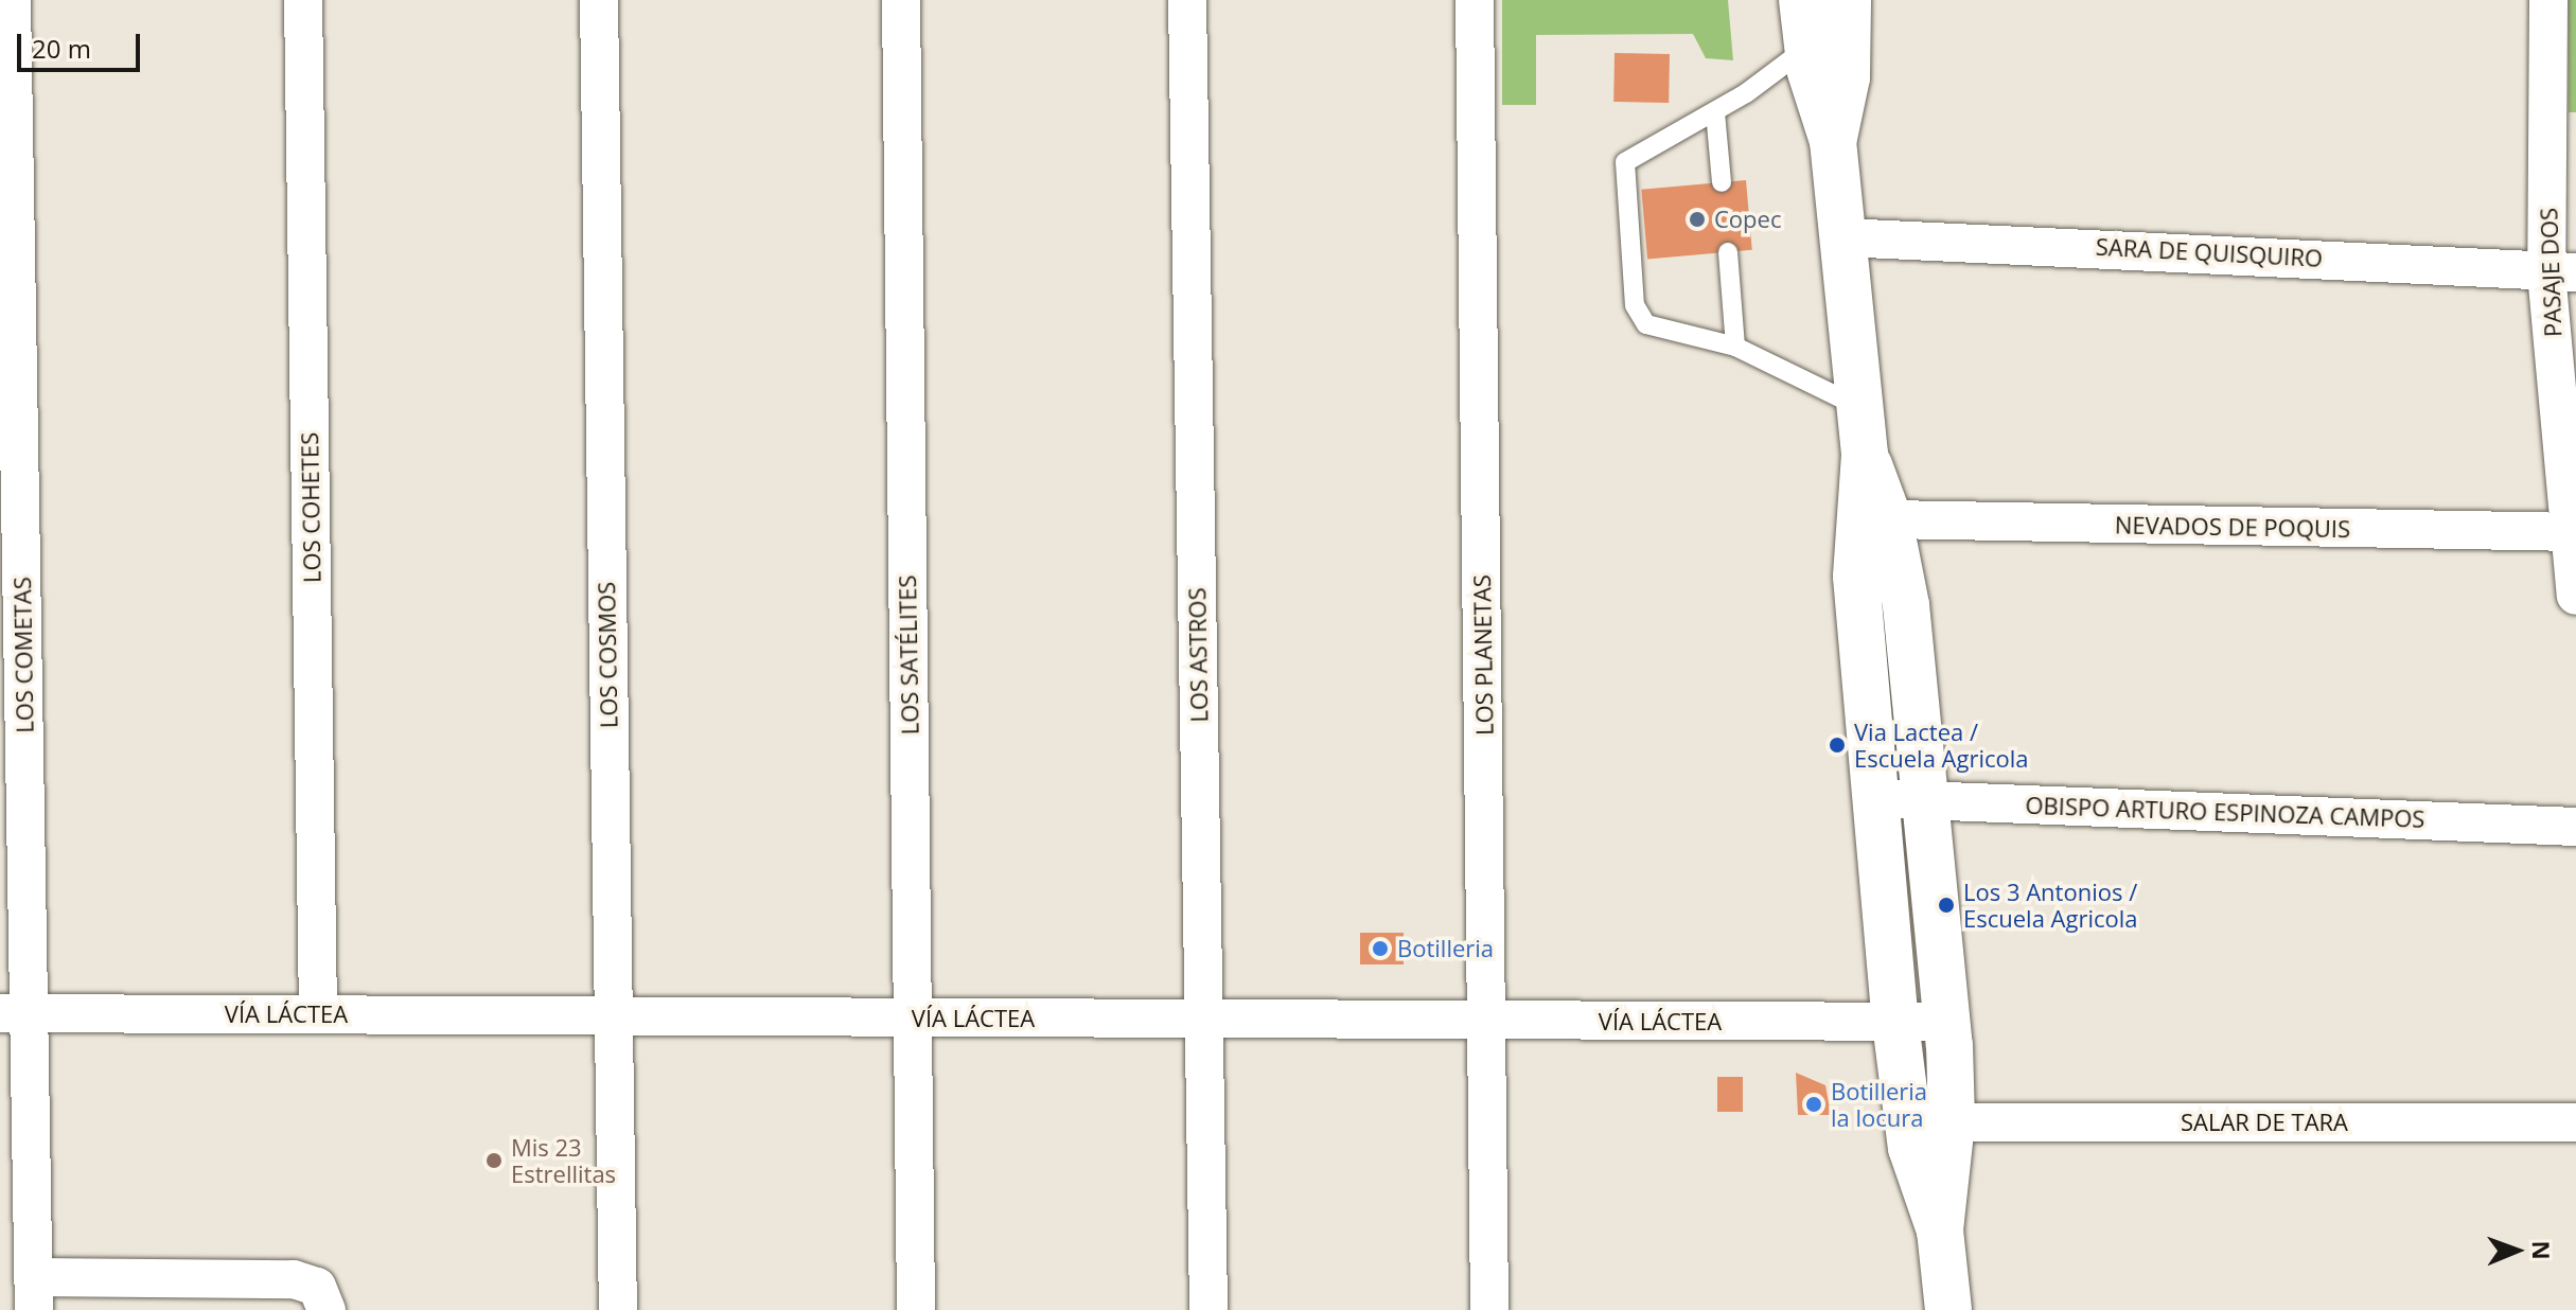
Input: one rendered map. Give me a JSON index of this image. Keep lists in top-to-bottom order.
{
  "streets": {
    "street": [
      "SARA DE QUISQUIRO",
      "PASAJE DOS",
      "LOS COHETES",
      "NEVADOS DE POQUIS",
      "LOS COMETAS",
      "LOS COSMOS",
      "LOS SATÉLITES",
      "LOS ASTROS",
      "LOS PLANETAS",
      "OBISPO ARTURO ESPINOZA CAMPOS",
      "VÍA LÁCTEA",
      "SALAR DE TARA"
    ]
  },
  "crossings": [
    ["SARA DE QUISQUIRO", "PASAJE DOS"],
    ["PASAJE DOS", "NEVADOS DE POQUIS"],
    ["LOS COHETES", "VÍA LÁCTEA"],
    ["LOS COMETAS", "VÍA LÁCTEA"],
    ["LOS COSMOS", "VÍA LÁCTEA"],
    ["LOS SATÉLITES", "VÍA LÁCTEA"],
    ["LOS ASTROS", "VÍA LÁCTEA"],
    ["LOS PLANETAS", "VÍA LÁCTEA"]
  ],
  "places": [
    "Copec",
    "Via Lactea / Escuela Agricola",
    "Los 3 Antonios / Escuela Agricola",
    "Botilleria",
    "Botilleria la locura",
    "Mis 23 Estrellitas"
  ],
  "scale_bar": "20 m",
  "north": "right"
}
